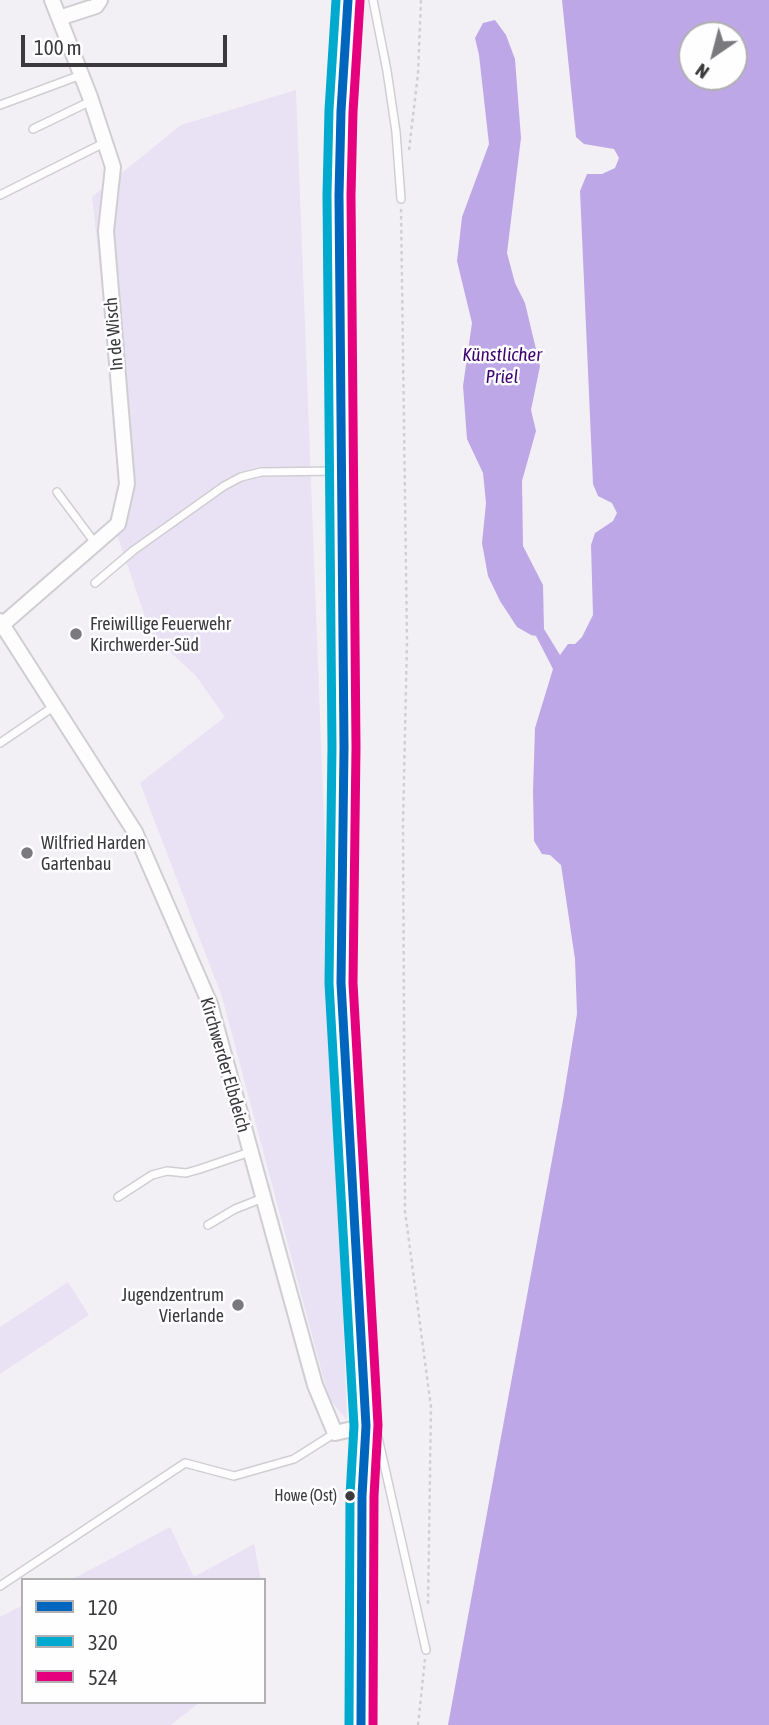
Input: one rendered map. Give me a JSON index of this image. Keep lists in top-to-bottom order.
{
  "streets": {
    "street": ["In de Wisch", "Kirchwerder Elbdeich"]
  },
  "crossings": [
    ["In de Wisch", "Kirchwerder Elbdeich"]
  ],
  "water": ["Künstlicher Priel"],
  "places": [
    "Freiwillige Feuerwehr Kirchwerder-Süd",
    "Wilfried Harden Gartenbau",
    "Jugendzentrum Vierlande",
    "Howe (Ost)"
  ],
  "lines": ["transit line 120", "transit line 320", "transit line 524"],
  "legend": ["120", "320", "524"],
  "scale_bar": "100 m",
  "north": "bottom left"
}
